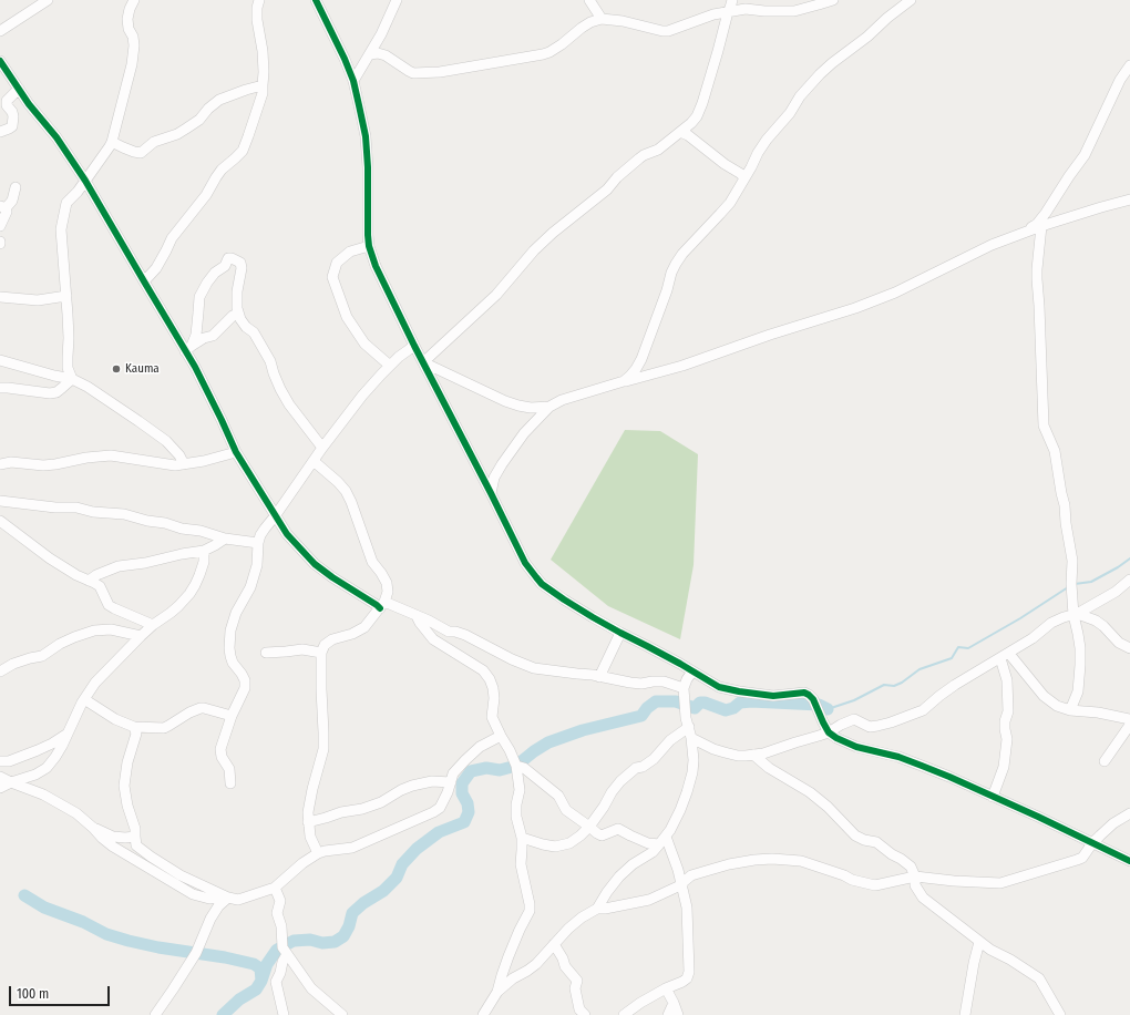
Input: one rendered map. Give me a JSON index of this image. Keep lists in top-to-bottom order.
{
  "places": ["Kauma"],
  "scale_bar": "100 m"
}
